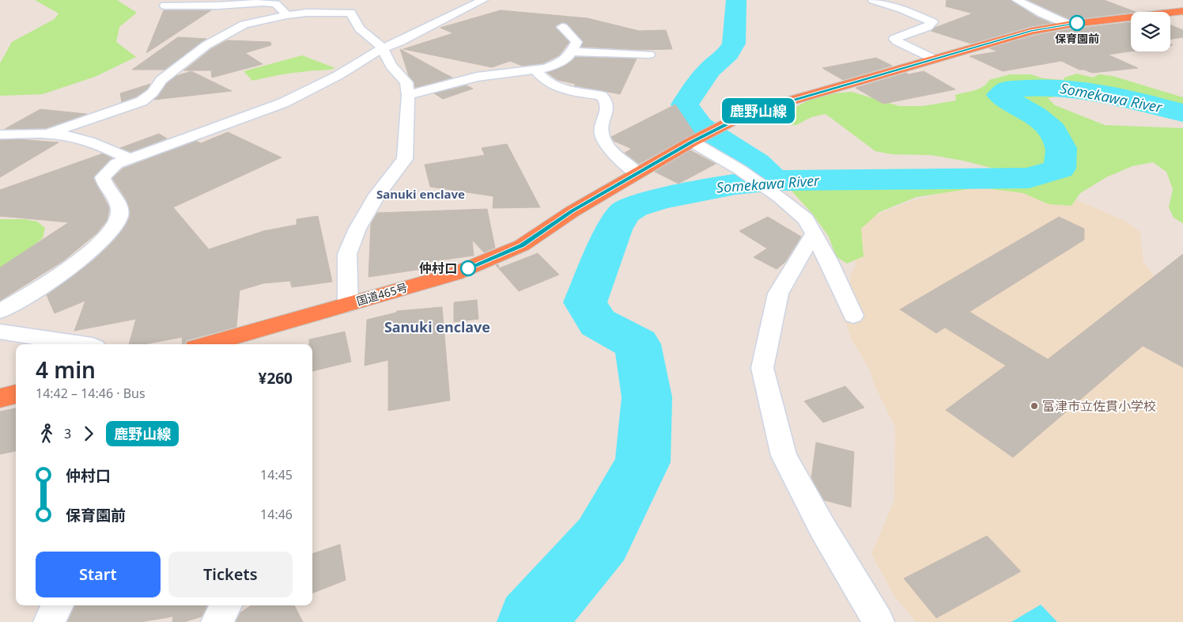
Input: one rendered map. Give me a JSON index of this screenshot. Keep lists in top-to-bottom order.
{
  "streets": {
    "highway": ["国道465号"]
  },
  "districts": ["Sanuki enclave", "Sanuki enclave"],
  "water": ["Somekawa River"],
  "places": ["保育園前", "仲村口", "富津市立佐貫小学校"],
  "lines": ["bus line 鹿野山線"],
  "page": {
    "on_map": "鹿野山線",
    "heading": ["4 min", "14:42 – 14:46 · Bus", "¥260"],
    "legs": ["3", "鹿野山線"],
    "list": [
      {
        "name": "仲村口",
        "value": "14:45"
      },
      {
        "name": "保育園前",
        "value": "14:46"
      }
    ],
    "buttons": ["Start", "Tickets"]
  }
}
